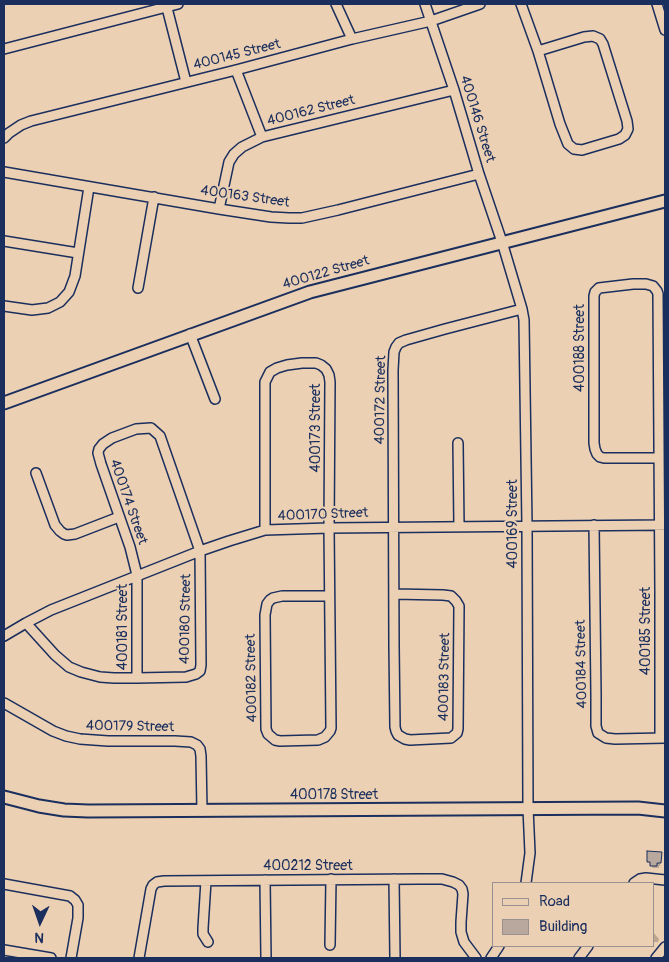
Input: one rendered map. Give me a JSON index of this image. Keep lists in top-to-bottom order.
{
  "streets": {
    "street": [
      "400145 Street",
      "400162 Street",
      "400146 Street",
      "400163 Street",
      "400122 Street",
      "400188 Street",
      "400172 Street",
      "400173 Street",
      "400174 Street",
      "400170 Street",
      "400169 Street",
      "400180 Street",
      "400181 Street",
      "400185 Street",
      "400184 Street",
      "400183 Street",
      "400182 Street",
      "400179 Street",
      "400178 Street",
      "400212 Street"
    ]
  },
  "crossings": [
    ["400145 Street", "400146 Street"],
    ["400162 Street", "400146 Street"],
    ["400162 Street", "400163 Street"],
    ["400146 Street", "400163 Street"],
    ["400146 Street", "400122 Street"],
    ["400146 Street", "400169 Street"],
    ["400122 Street", "400169 Street"],
    ["400188 Street", "400170 Street"],
    ["400188 Street", "400185 Street"],
    ["400172 Street", "400170 Street"],
    ["400172 Street", "400169 Street"],
    ["400172 Street", "400183 Street"],
    ["400173 Street", "400170 Street"],
    ["400173 Street", "400182 Street"],
    ["400174 Street", "400170 Street"],
    ["400174 Street", "400180 Street"],
    ["400174 Street", "400181 Street"],
    ["400170 Street", "400169 Street"],
    ["400170 Street", "400180 Street"],
    ["400170 Street", "400181 Street"],
    ["400170 Street", "400185 Street"],
    ["400170 Street", "400184 Street"],
    ["400170 Street", "400183 Street"],
    ["400170 Street", "400182 Street"],
    ["400169 Street", "400178 Street"],
    ["400180 Street", "400181 Street"],
    ["400185 Street", "400184 Street"],
    ["400179 Street", "400178 Street"]
  ],
  "legend": ["Road", "Building"],
  "north": "bottom"
}
